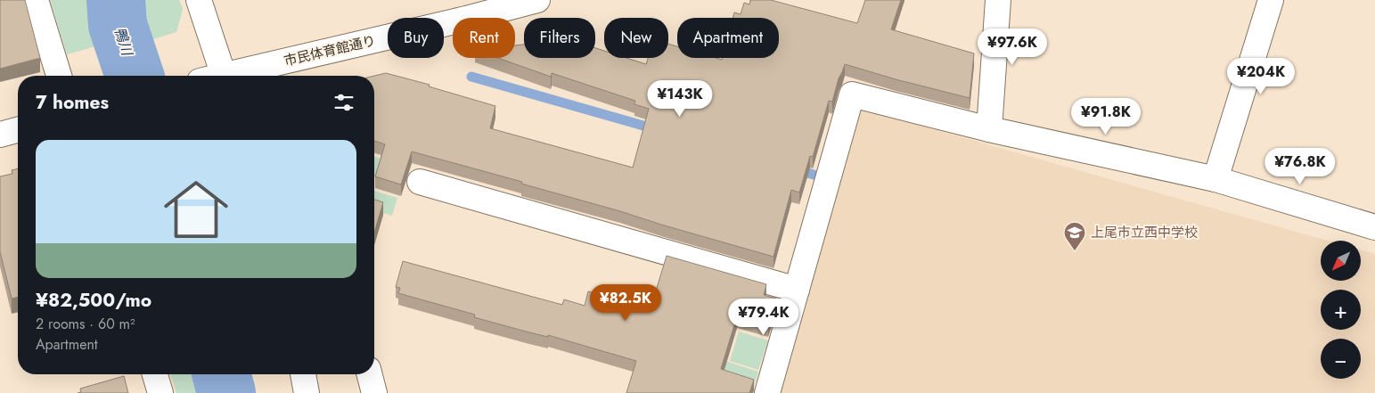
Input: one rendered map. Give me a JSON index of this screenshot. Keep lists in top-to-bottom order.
{
  "streets": {
    "street": ["市民体育館通り"]
  },
  "water": ["鴨川"],
  "places": {
    "school or university": ["上尾市立西中学校"]
  },
  "north": "bottom left",
  "page": {
    "chip": [
      "Buy",
      "Rent",
      "Filters",
      "New",
      "Apartment"
    ],
    "price": [
      "¥97.6K",
      "¥204K",
      "¥143K",
      "¥91.8K",
      "¥76.8K",
      "¥82.5K",
      "¥79.4K"
    ],
    "heading": "7 homes",
    "list": [
      {
        "name": "¥82,500/mo",
        "note": "2 rooms · 60 m² · Apartment"
      }
    ],
    "map_buttons": ["+", "−"]
  }
}
